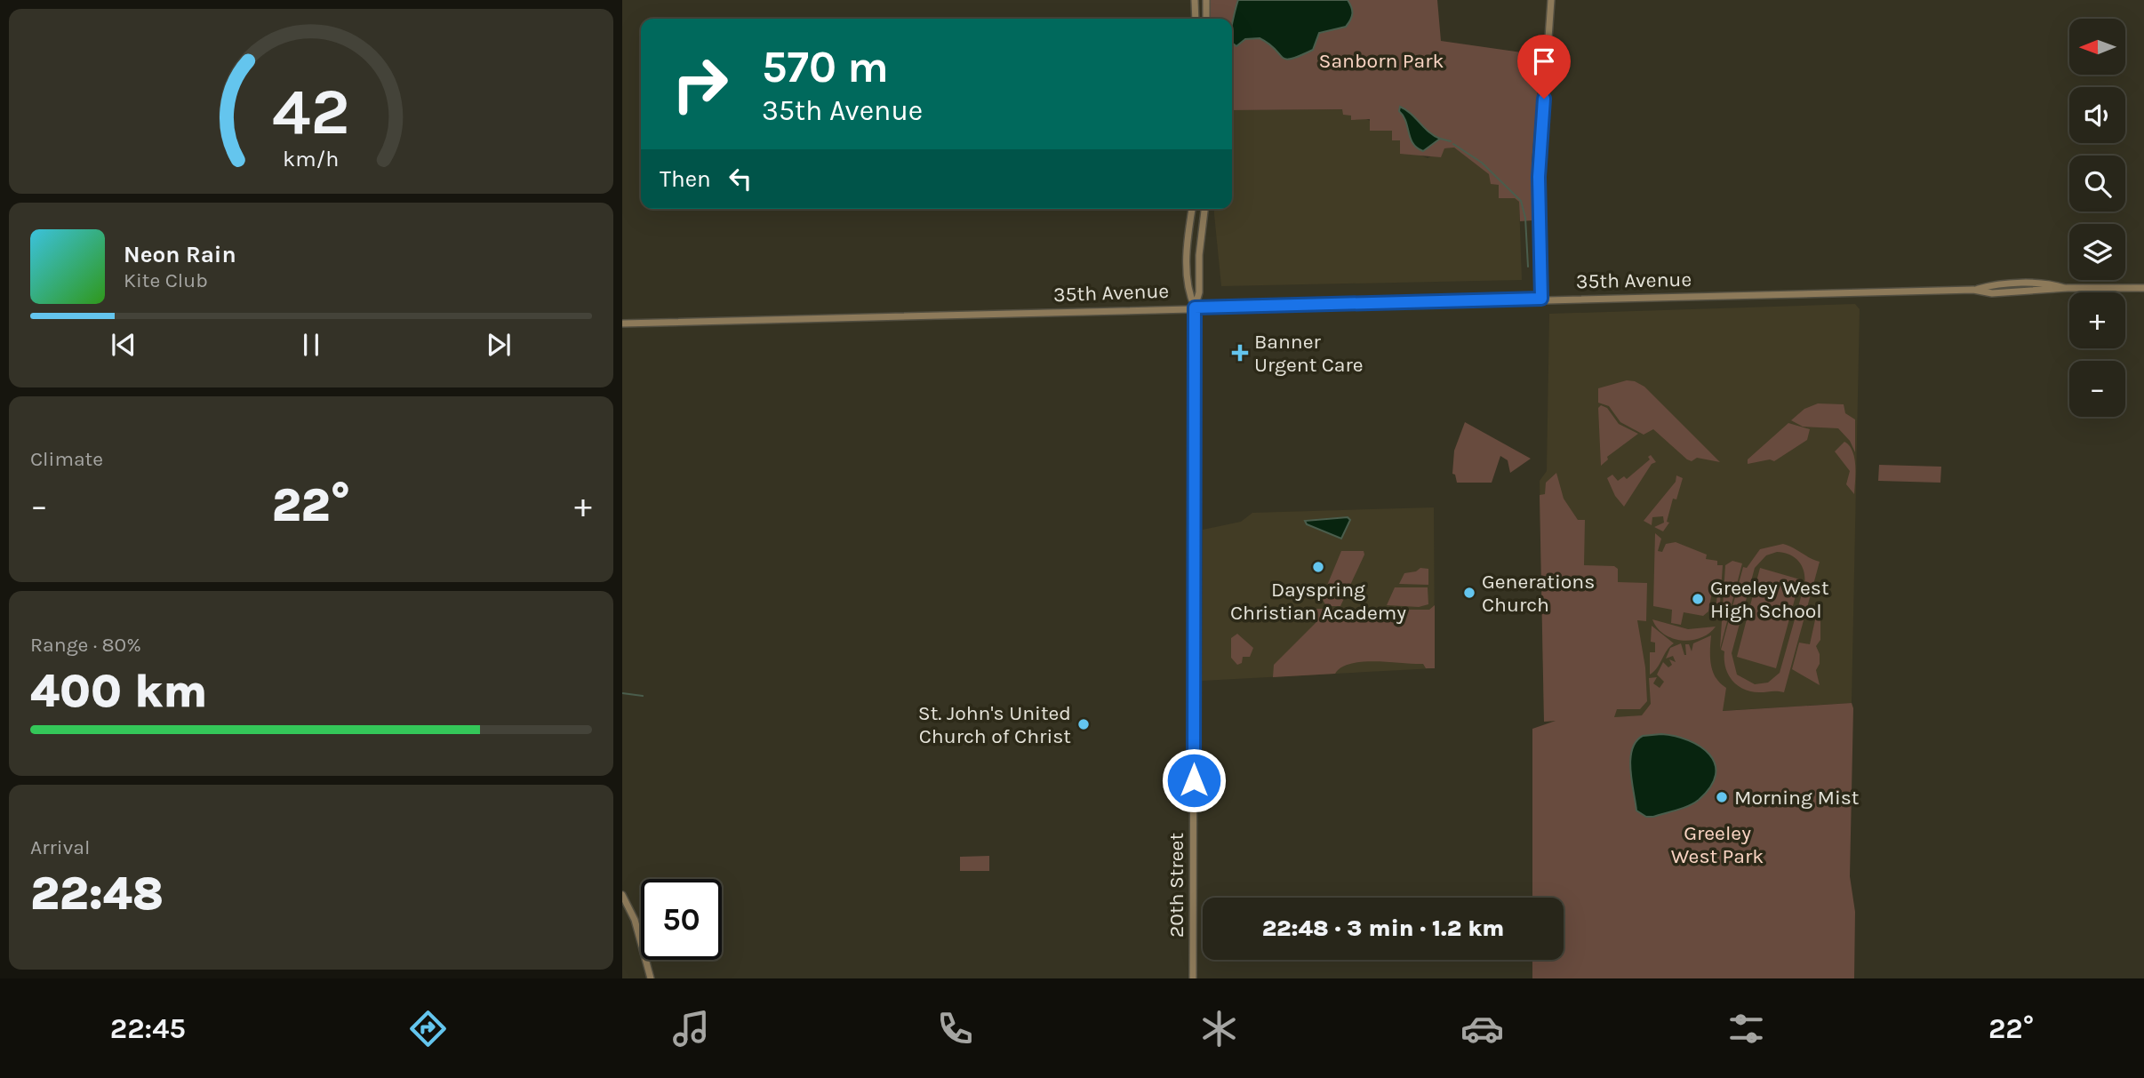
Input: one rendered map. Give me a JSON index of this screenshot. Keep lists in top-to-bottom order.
{
  "streets": {
    "main road": ["35th Avenue", "20th Street"]
  },
  "crossings": [
    ["35th Avenue", "20th Street"]
  ],
  "parks": ["Sanborn Park", "Greeley West Park"],
  "places": {
    "health": ["Banner Urgent Care"],
    "other": [
      "Dayspring Christian Academy",
      "Generations Church",
      "Greeley West High School",
      "St. John's United Church of Christ",
      "Morning Mist"
    ]
  },
  "north": "left",
  "page": {
    "map_buttons": ["+", "−"],
    "turn": ["570 m", "35th Avenue"],
    "then": "Then",
    "song": ["Neon Rain", "Kite Club"],
    "tile": [
      "Climate",
      ["Range · 80%", "400 km"],
      ["Arrival", "22:48"]
    ],
    "heat": ["−", "22°", "+"],
    "limit": "50",
    "trip": "22:48 · 3 min · 1.2 km",
    "tabs": ["22:45", "22°"],
    "gauge": ["42", "km/h"]
  }
}
